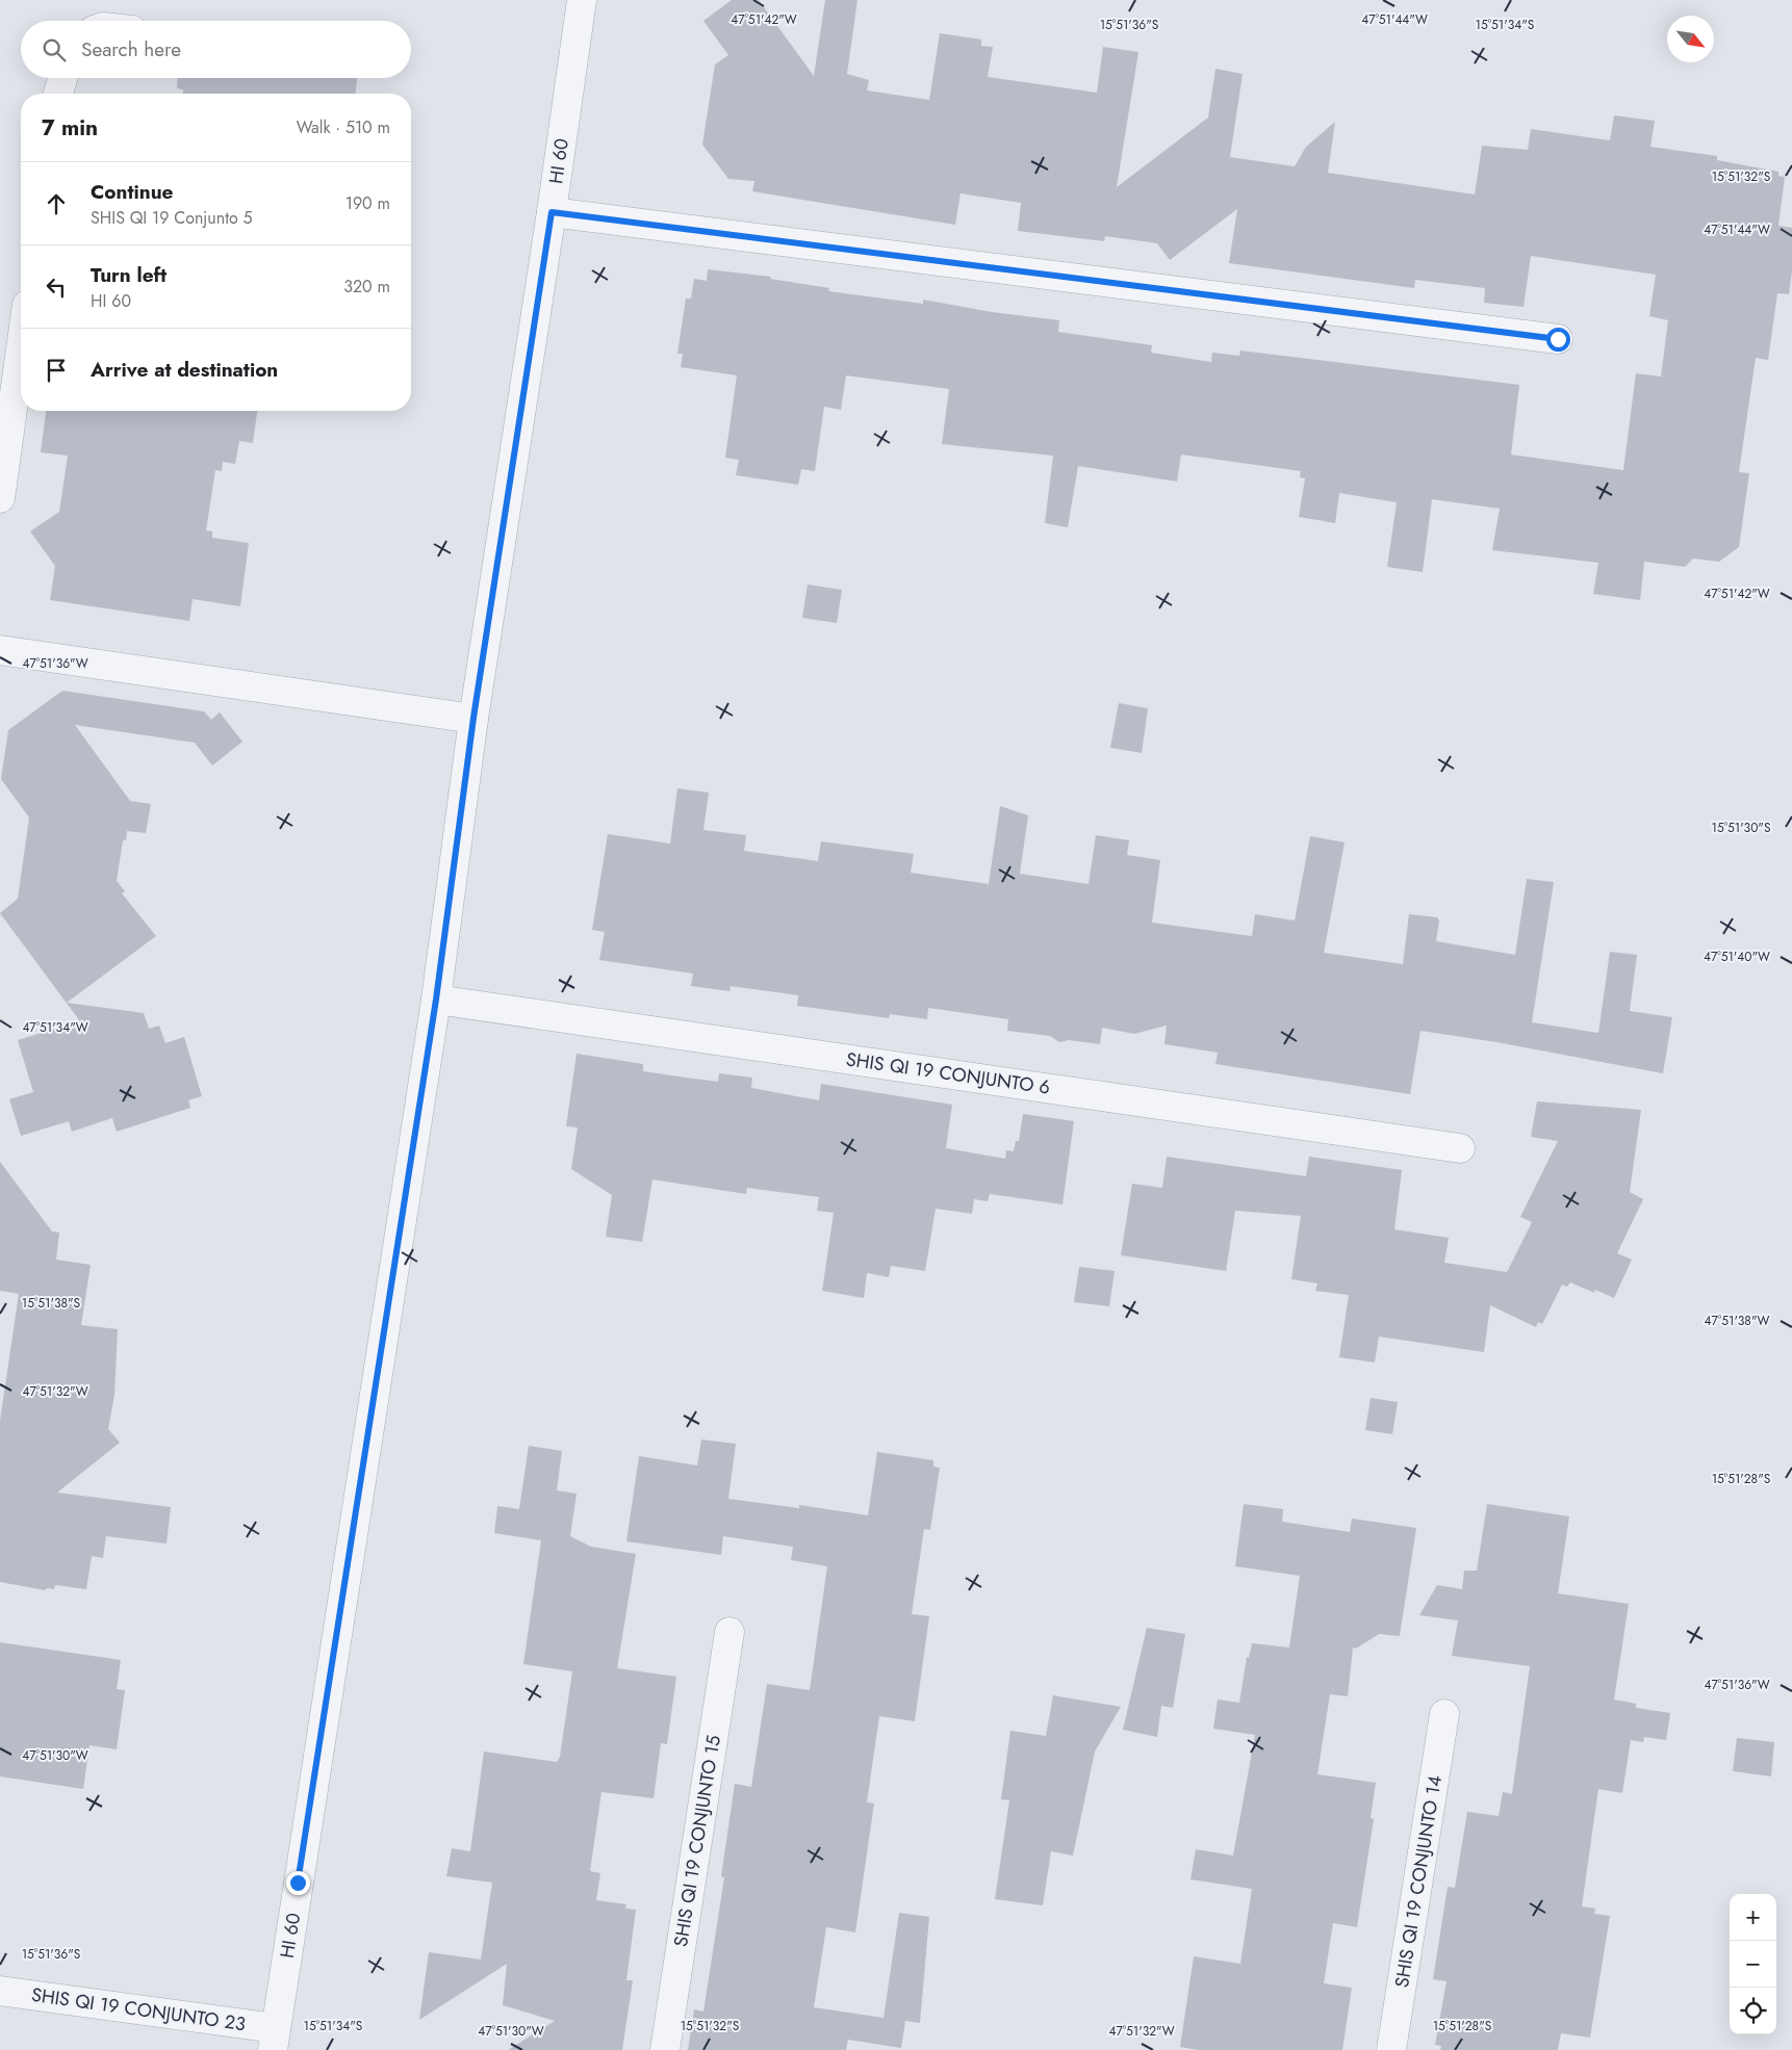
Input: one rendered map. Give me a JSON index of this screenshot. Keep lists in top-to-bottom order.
{
  "streets": {
    "street": [
      "HI 60",
      "SHIS QI 19 CONJUNTO 6",
      "SHIS QI 19 CONJUNTO 15",
      "SHIS QI 19 CONJUNTO 14",
      "SHIS QI 19 CONJUNTO 23"
    ]
  },
  "crossings": [
    ["HI 60", "SHIS QI 19 CONJUNTO 6"],
    ["HI 60", "SHIS QI 19 CONJUNTO 23"]
  ],
  "north": "bottom right",
  "page": {
    "search": "Search here",
    "heading": ["7 min", "Walk · 510 m"],
    "list": [
      ["Continue", "SHIS QI 19 Conjunto 5", "190 m"],
      ["Turn left", "HI 60", "320 m"],
      "Arrive at destination"
    ],
    "map_buttons": ["+", "−"]
  },
  "coordinates": [
    "47°51'44\"W",
    "47°51'42\"W",
    "15°51'36\"S",
    "15°51'34\"S",
    "15°51'32\"S",
    "47°51'36\"W",
    "15°51'30\"S",
    "47°51'40\"W",
    "47°51'34\"W",
    "15°51'38\"S",
    "47°51'38\"W",
    "47°51'32\"W",
    "15°51'28\"S",
    "47°51'30\"W"
  ]
}
